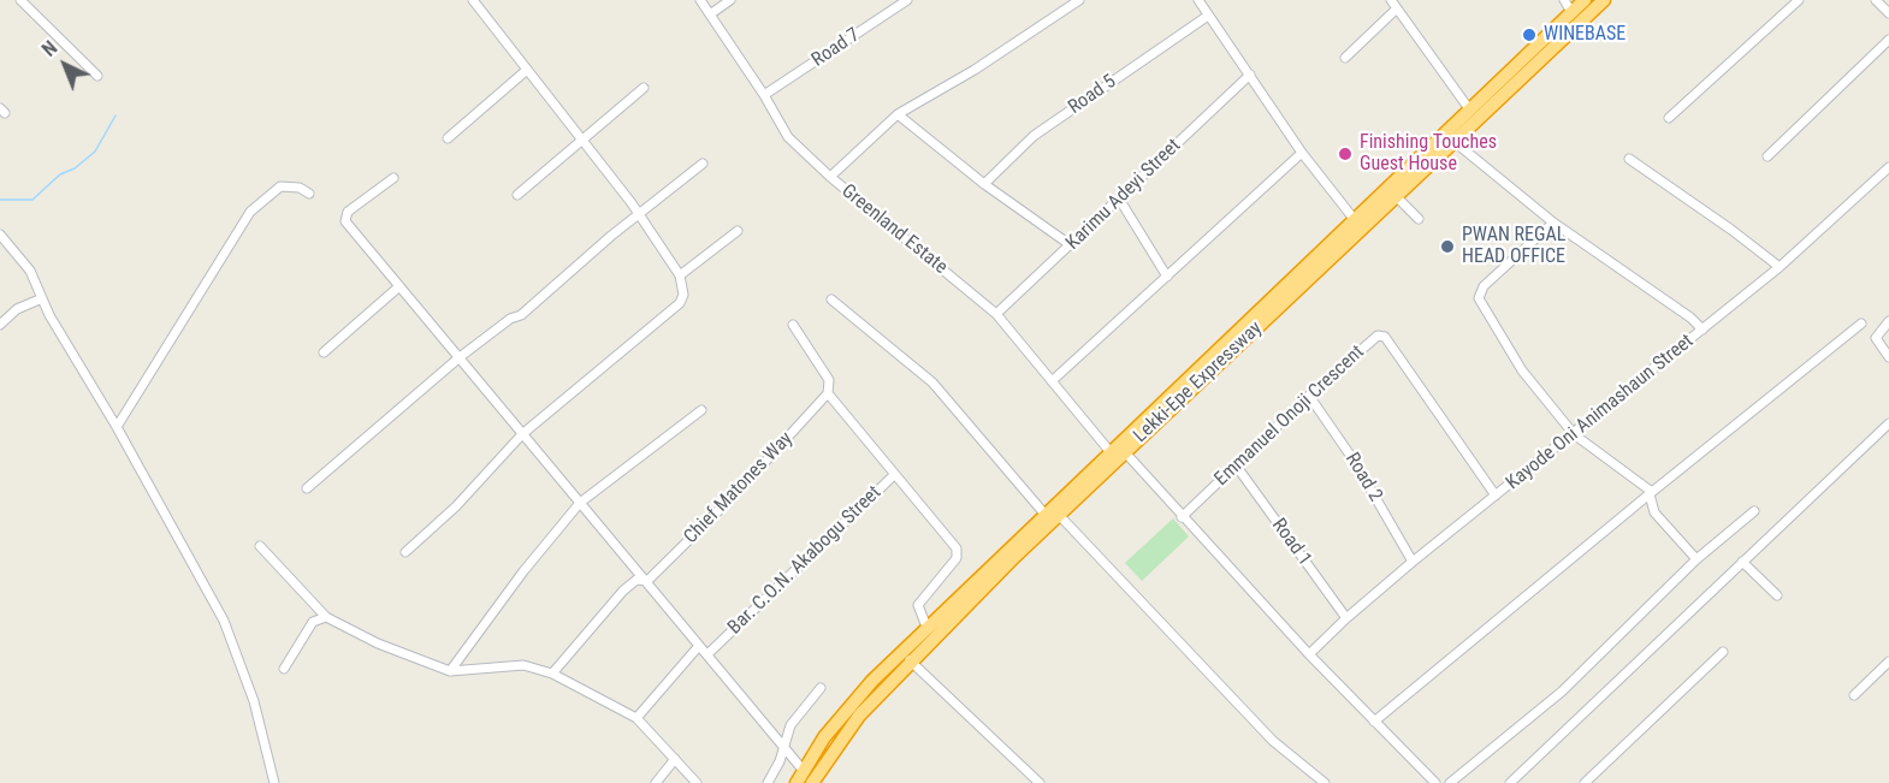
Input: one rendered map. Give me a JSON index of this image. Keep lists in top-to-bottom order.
{
  "streets": {
    "highway": ["Lekki-Epe Expressway"],
    "street": [
      "Road 7",
      "Road 5",
      "Karimu Adeyi Street",
      "Greenland Estate",
      "Kayode Oni Animashaun Street",
      "Emmanuel Onoji Crescent",
      "Road 2",
      "Chief Matones Way",
      "Road 1",
      "Bar. C.O.N. Akabogu Street"
    ]
  },
  "crossings": [
    ["Road 7", "Greenland Estate"],
    ["Karimu Adeyi Street", "Greenland Estate"],
    ["Greenland Estate", "Lekki-Epe Expressway"],
    ["Greenland Estate", "Kayode Oni Animashaun Street"],
    ["Greenland Estate", "Emmanuel Onoji Crescent"],
    ["Kayode Oni Animashaun Street", "Emmanuel Onoji Crescent"],
    ["Kayode Oni Animashaun Street", "Road 2"],
    ["Kayode Oni Animashaun Street", "Road 1"],
    ["Emmanuel Onoji Crescent", "Road 2"],
    ["Emmanuel Onoji Crescent", "Road 1"],
    ["Chief Matones Way", "Bar. C.O.N. Akabogu Street"]
  ],
  "places": ["WINEBASE", "Finishing Touches Guest House", "PWAN REGAL HEAD OFFICE"],
  "north": "top left"
}
